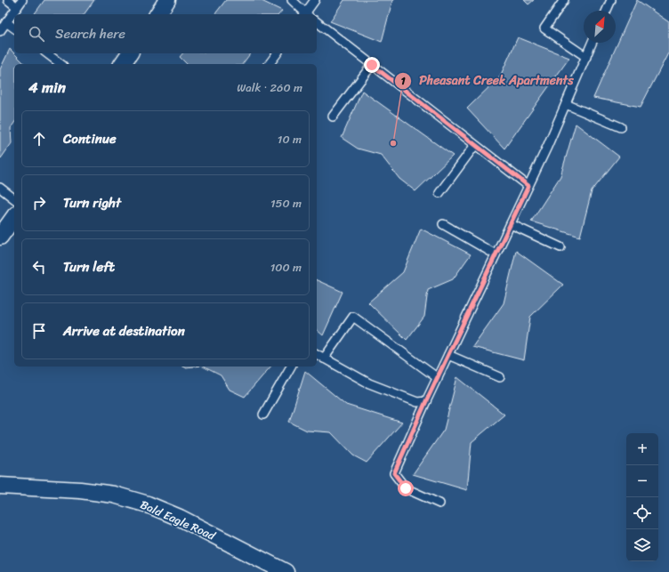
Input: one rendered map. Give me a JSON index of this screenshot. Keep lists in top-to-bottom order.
{
  "streets": {
    "street": ["Bald Eagle Road"]
  },
  "places": ["Pheasant Creek Apartments"],
  "north": "top right",
  "page": {
    "search": "Search here",
    "heading": ["4 min", "Walk · 260 m"],
    "list": [
      ["Continue", "10 m"],
      ["Turn right", "150 m"],
      ["Turn left", "100 m"],
      "Arrive at destination"
    ],
    "map_buttons": ["+", "−"]
  }
}
